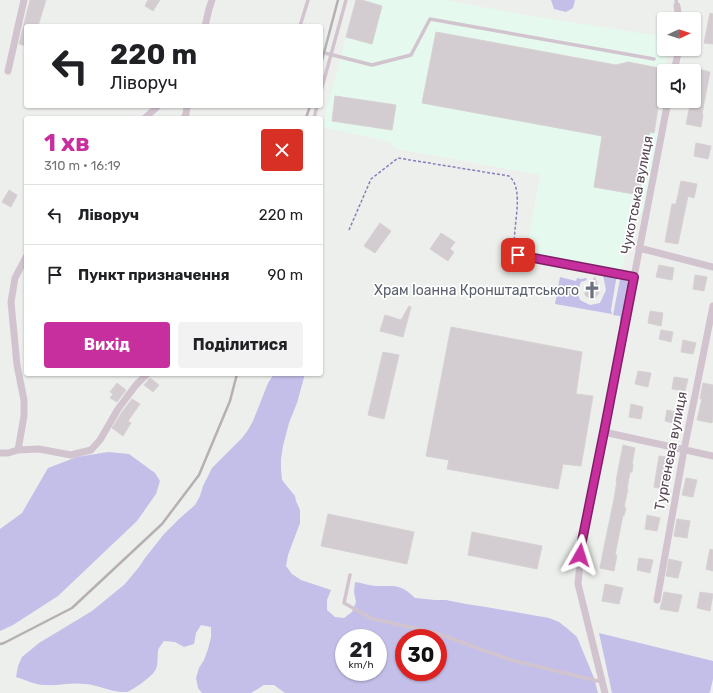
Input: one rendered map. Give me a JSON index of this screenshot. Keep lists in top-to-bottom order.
{
  "streets": {
    "street": ["Чукотська вулиця", "Тургенєва вулиця"]
  },
  "places": {
    "church": ["Храм Іоанна Кронштадтського"]
  },
  "north": "right",
  "page": {
    "turn": ["220 m", "Ліворуч"],
    "heading": ["1 хв", "310 m · 16:19"],
    "list": [
      {
        "name": "Ліворуч",
        "value": "220 m"
      },
      {
        "name": "Пункт призначення",
        "value": "90 m"
      }
    ],
    "buttons": ["Вихід", "Поділитися"],
    "speed": "21 km/h",
    "limit": "30"
  }
}
